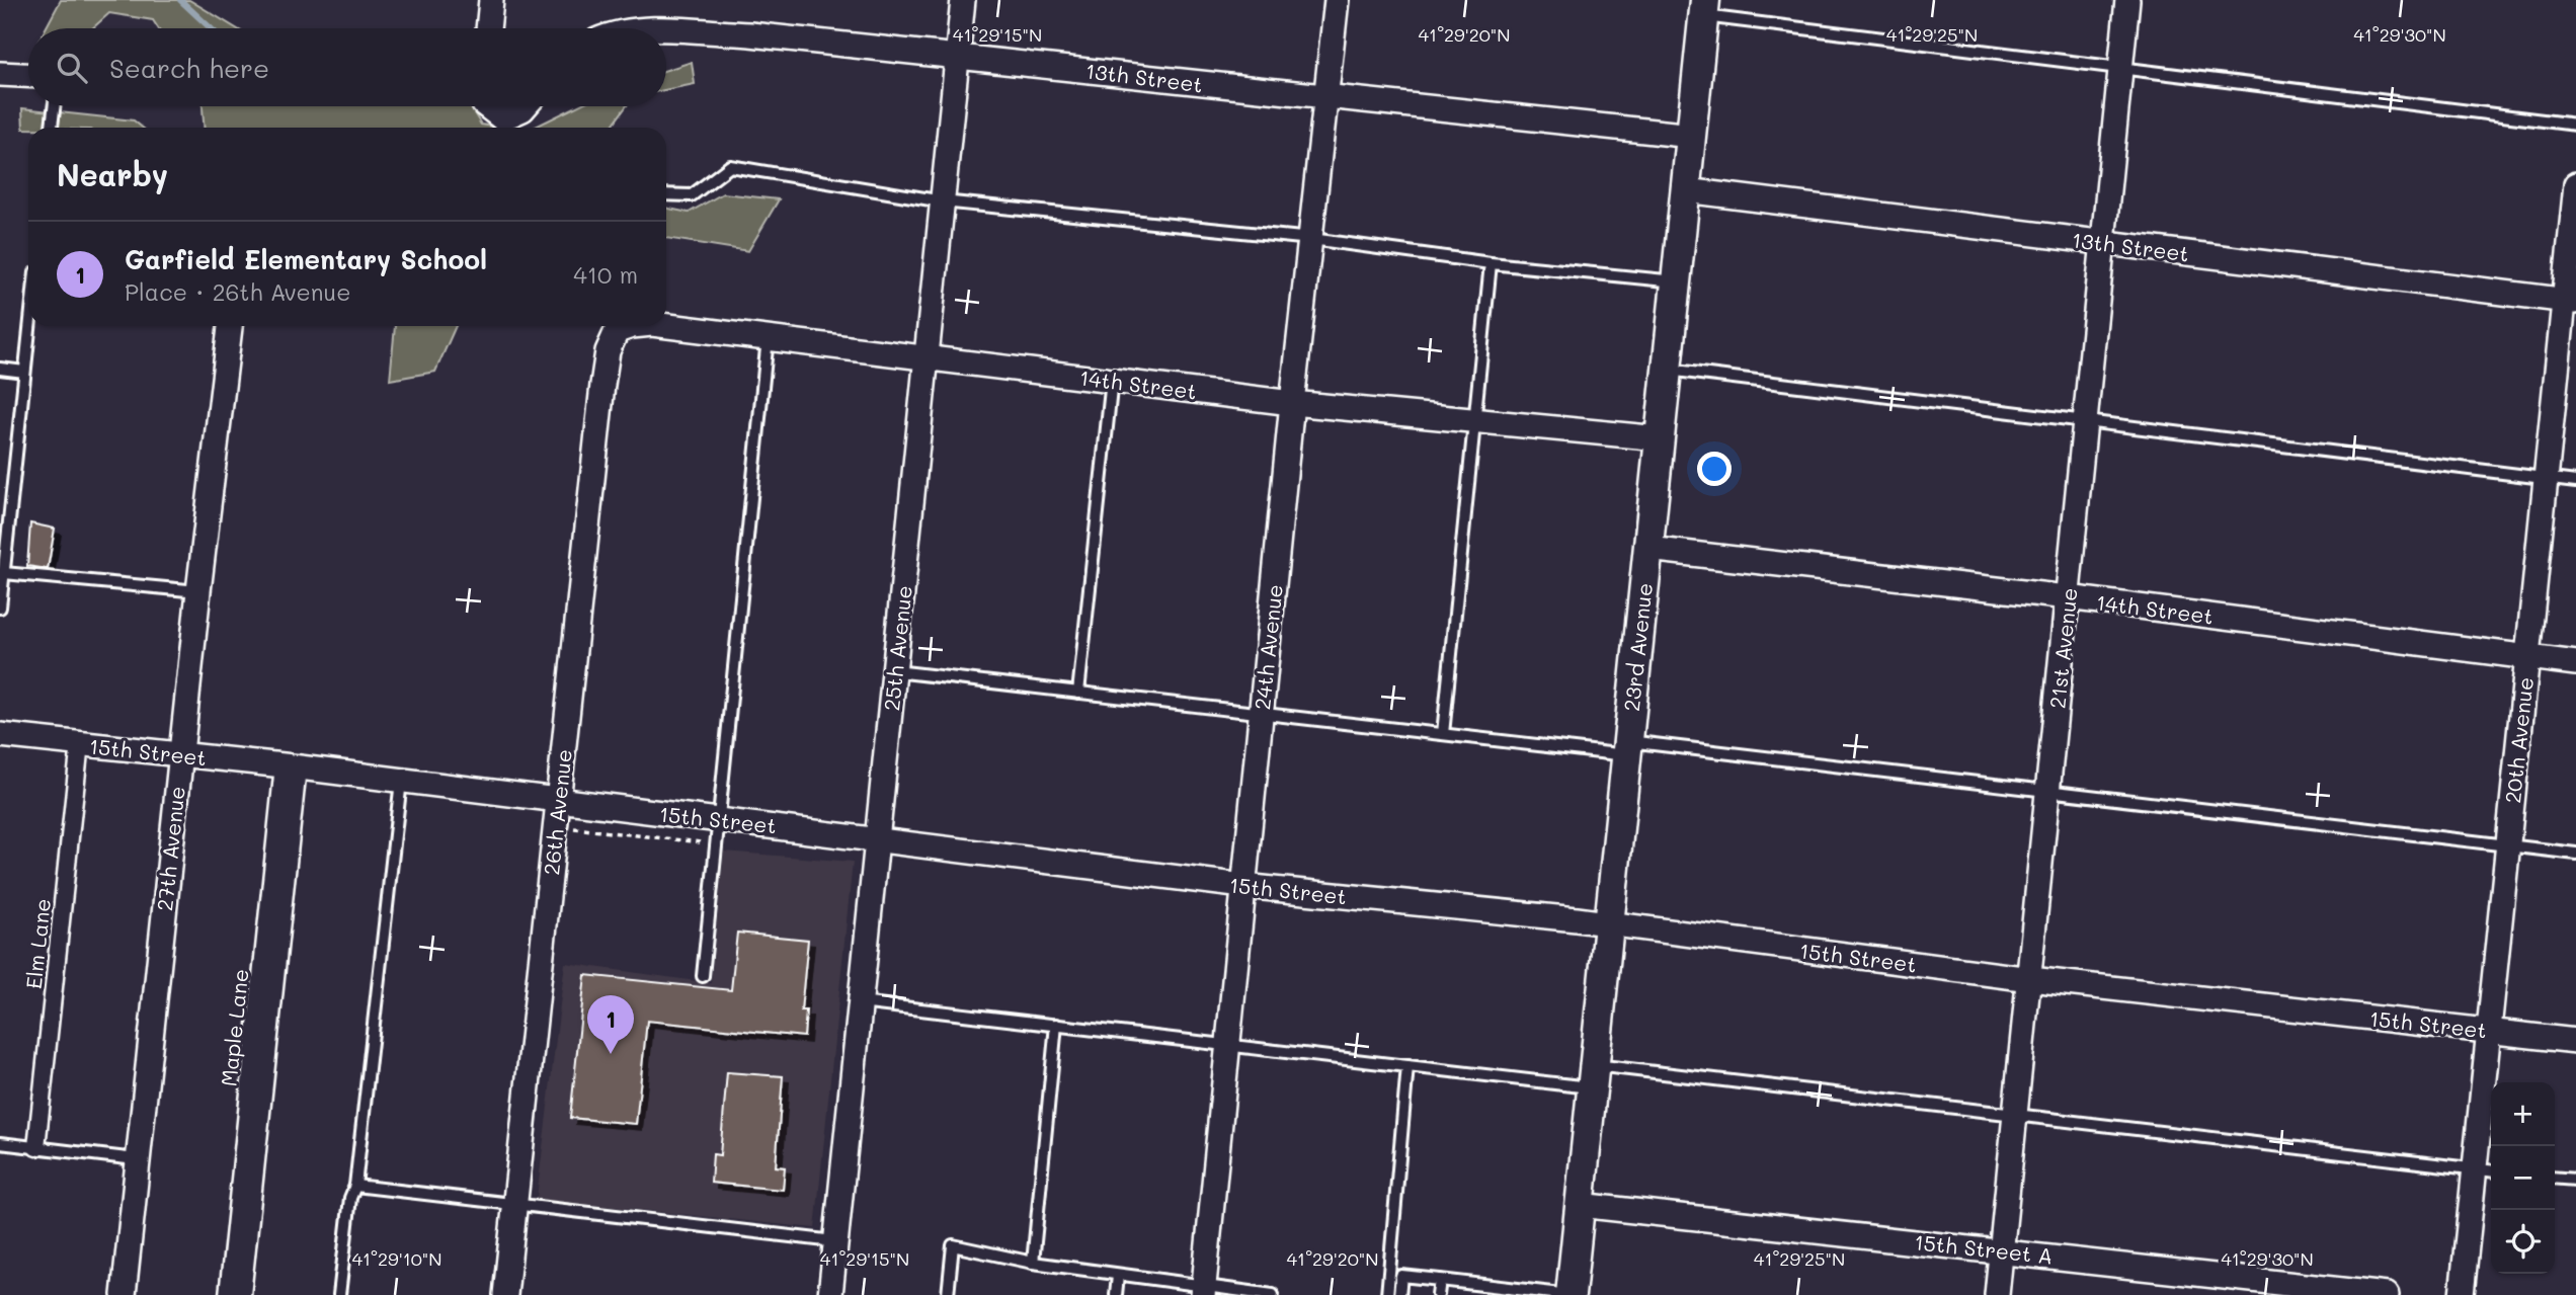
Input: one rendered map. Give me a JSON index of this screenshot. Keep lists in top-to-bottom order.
{
  "streets": {
    "street": [
      "13th Street",
      "14th Street",
      "24th Avenue",
      "23rd Avenue",
      "25th Avenue",
      "21st Avenue",
      "20th Avenue",
      "15th Street",
      "26th Avenue",
      "27th Avenue",
      "Elm Lane",
      "Maple Lane",
      "15th Street A"
    ]
  },
  "crossings": [
    ["13th Street", "24th Avenue"],
    ["13th Street", "23rd Avenue"],
    ["13th Street", "25th Avenue"],
    ["13th Street", "21st Avenue"],
    ["13th Street", "20th Avenue"],
    ["14th Street", "24th Avenue"],
    ["14th Street", "23rd Avenue"],
    ["14th Street", "25th Avenue"],
    ["14th Street", "21st Avenue"],
    ["14th Street", "20th Avenue"],
    ["14th Street", "26th Avenue"],
    ["24th Avenue", "15th Street"],
    ["23rd Avenue", "15th Street"],
    ["23rd Avenue", "15th Street A"],
    ["25th Avenue", "15th Street"],
    ["21st Avenue", "15th Street"],
    ["21st Avenue", "15th Street A"],
    ["20th Avenue", "15th Street"],
    ["15th Street", "26th Avenue"],
    ["15th Street", "27th Avenue"],
    ["15th Street", "Elm Lane"],
    ["15th Street", "Maple Lane"]
  ],
  "page": {
    "search": "Search here",
    "heading": "Nearby",
    "list": [
      {
        "mark": "1",
        "name": "Garfield Elementary School",
        "note": "Place · 26th Avenue",
        "value": "410 m"
      }
    ],
    "pins": "1",
    "map_buttons": ["+", "−"]
  },
  "coordinates": [
    "41°29'15\"N",
    "41°29'20\"N",
    "41°29'25\"N",
    "41°29'30\"N",
    "41°29'10\"N"
  ]
}
